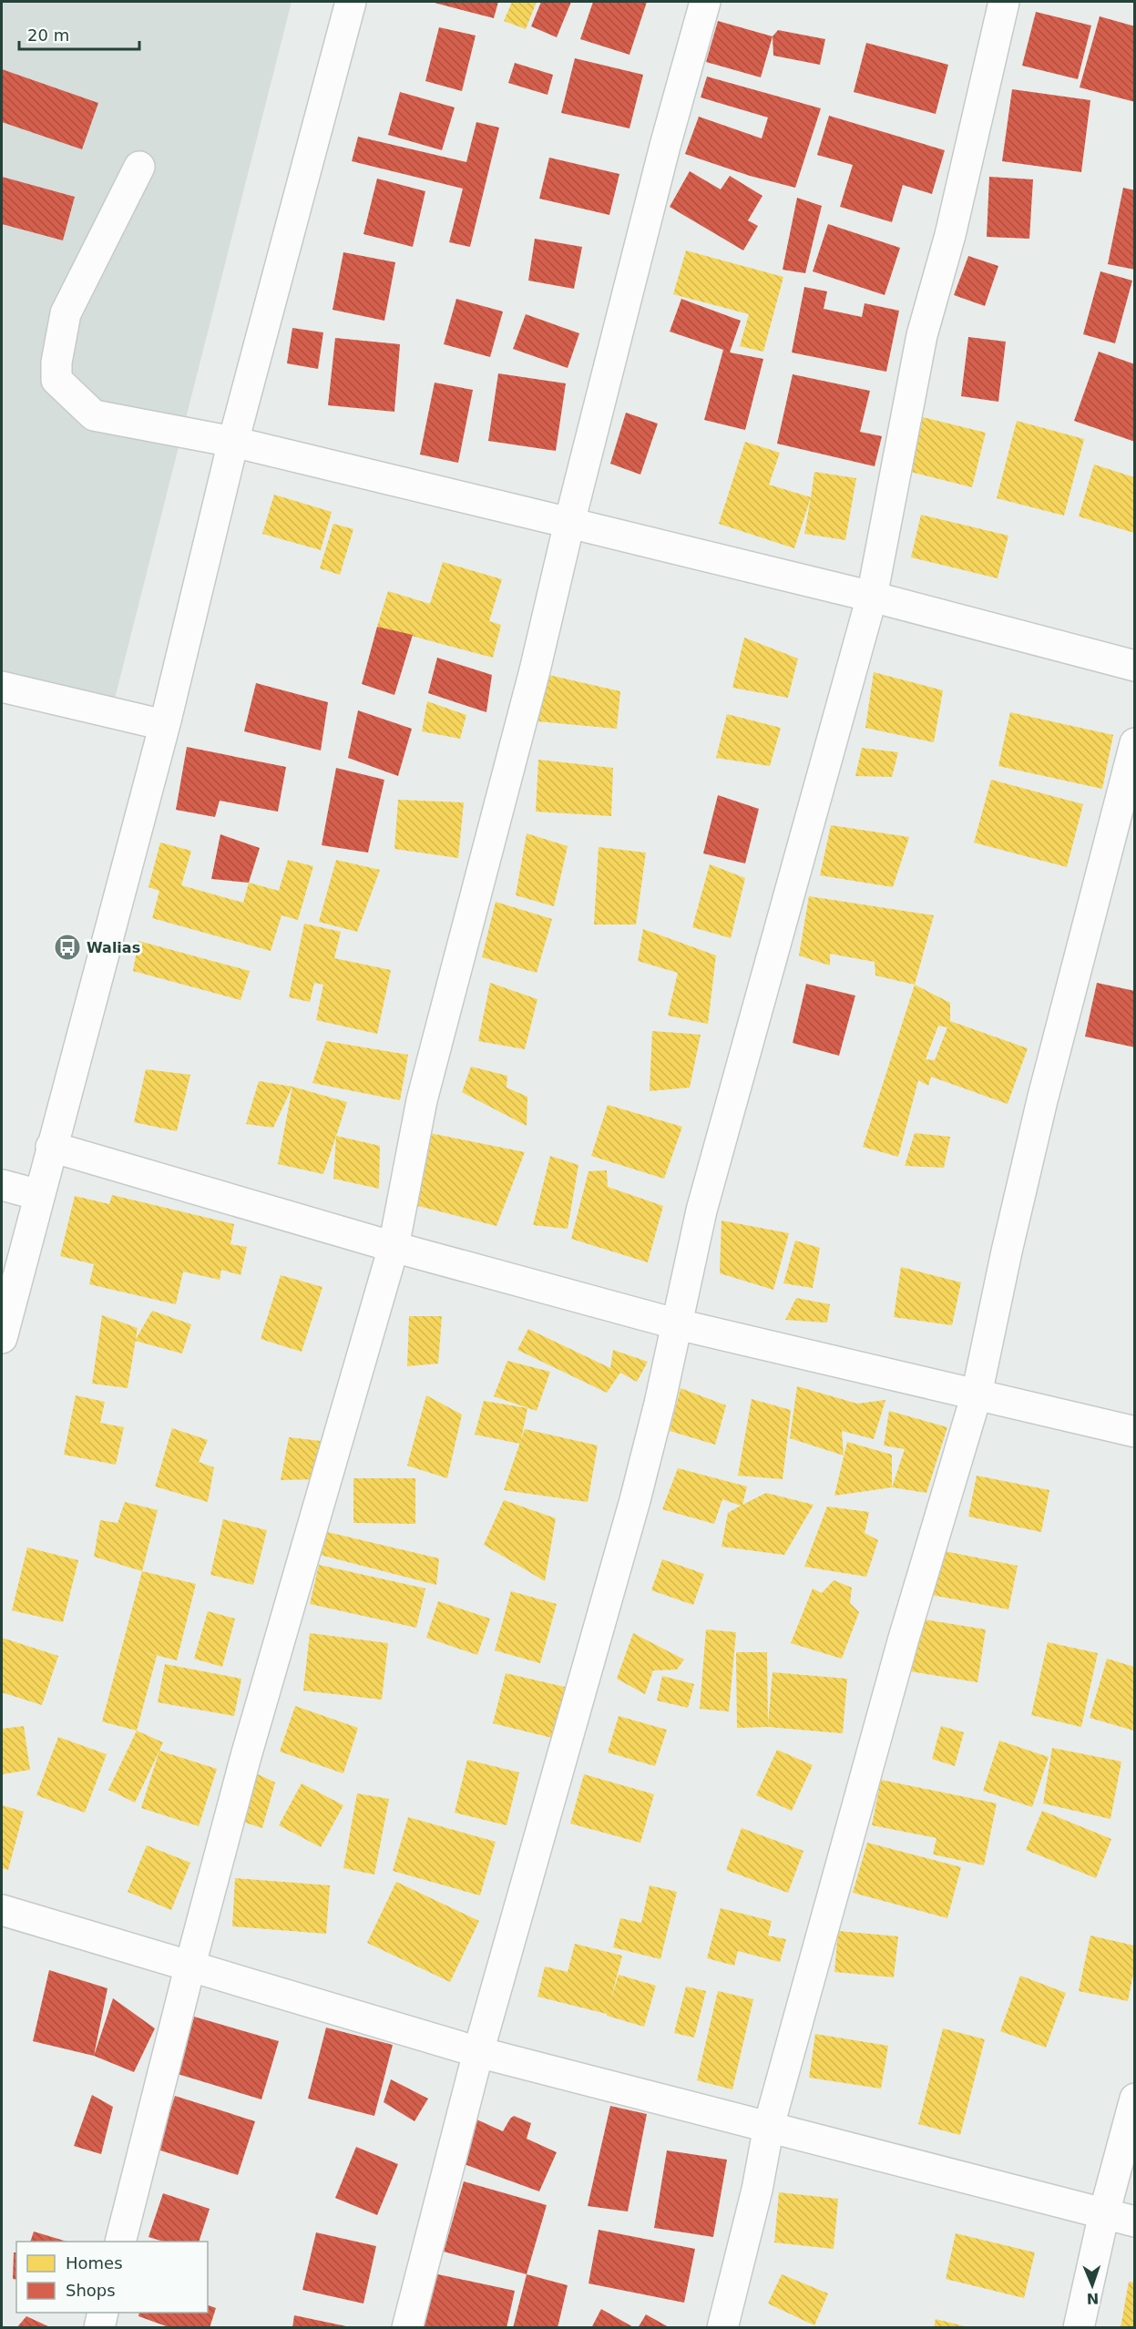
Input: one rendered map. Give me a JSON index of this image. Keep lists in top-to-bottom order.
{
  "places": {
    "bus stop": ["Walias"]
  },
  "legend": ["Homes", "Shops"],
  "scale_bar": "20 m",
  "north": "bottom"
}
